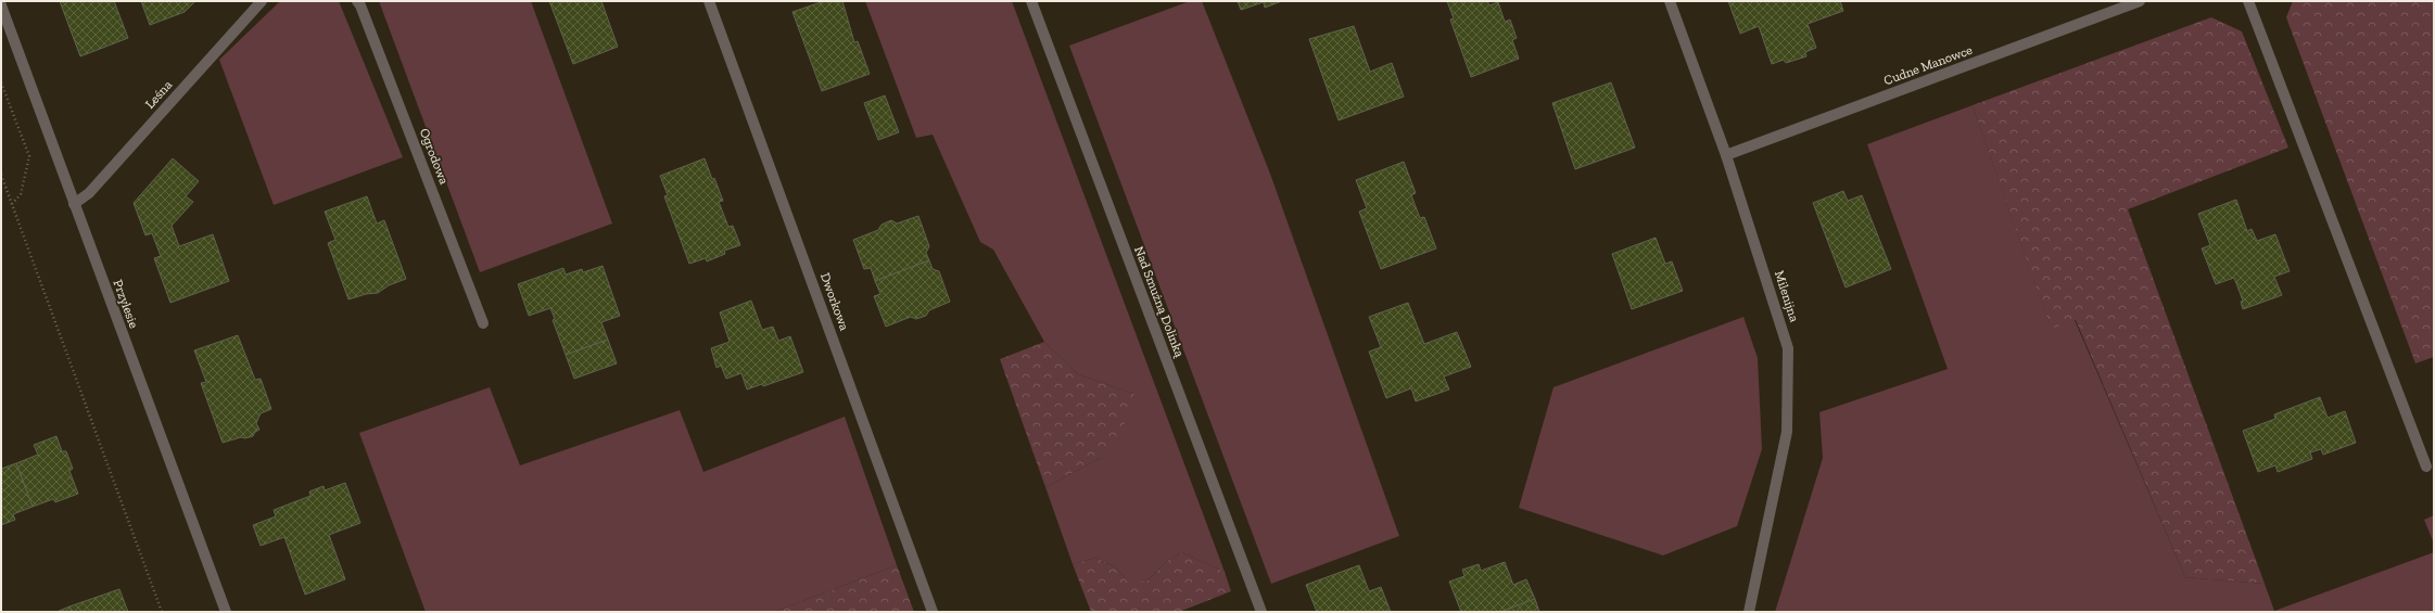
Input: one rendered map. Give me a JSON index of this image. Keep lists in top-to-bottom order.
{
  "streets": {
    "street": [
      "Cudne Manowce",
      "Leśna",
      "Ogrodowa",
      "Milenijna",
      "Dworkowa",
      "Nad Smużną Dolinką",
      "Przylesie"
    ]
  },
  "crossings": [
    ["Cudne Manowce", "Milenijna"],
    ["Leśna", "Przylesie"]
  ]
}
